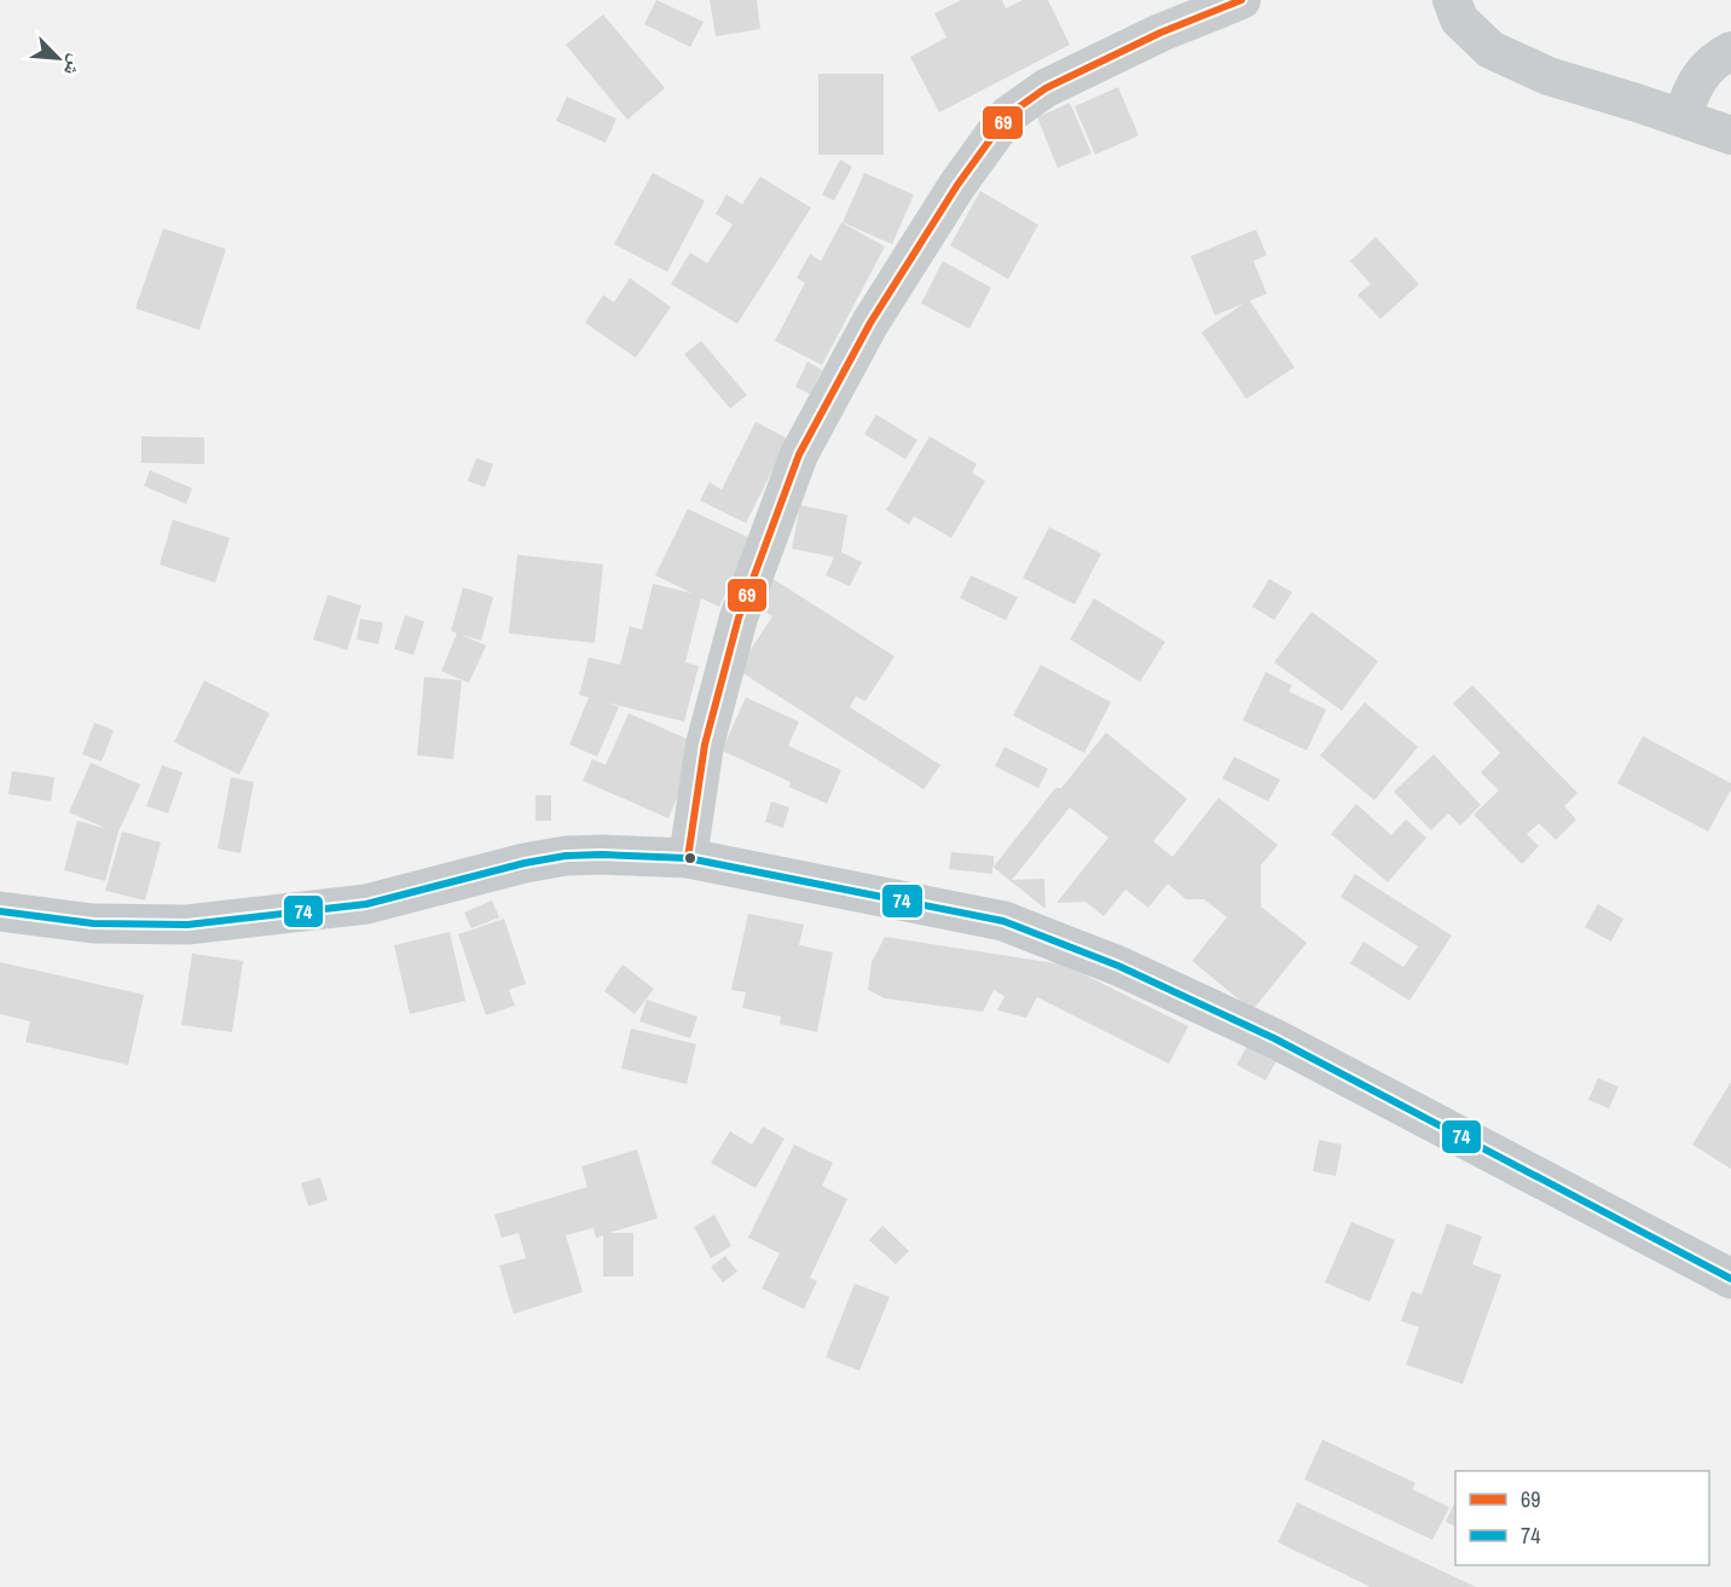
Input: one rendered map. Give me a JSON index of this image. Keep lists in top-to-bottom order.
{
  "lines": ["transit line 69", "transit line 74"],
  "legend": ["69", "74"],
  "north": "bottom right"
}
